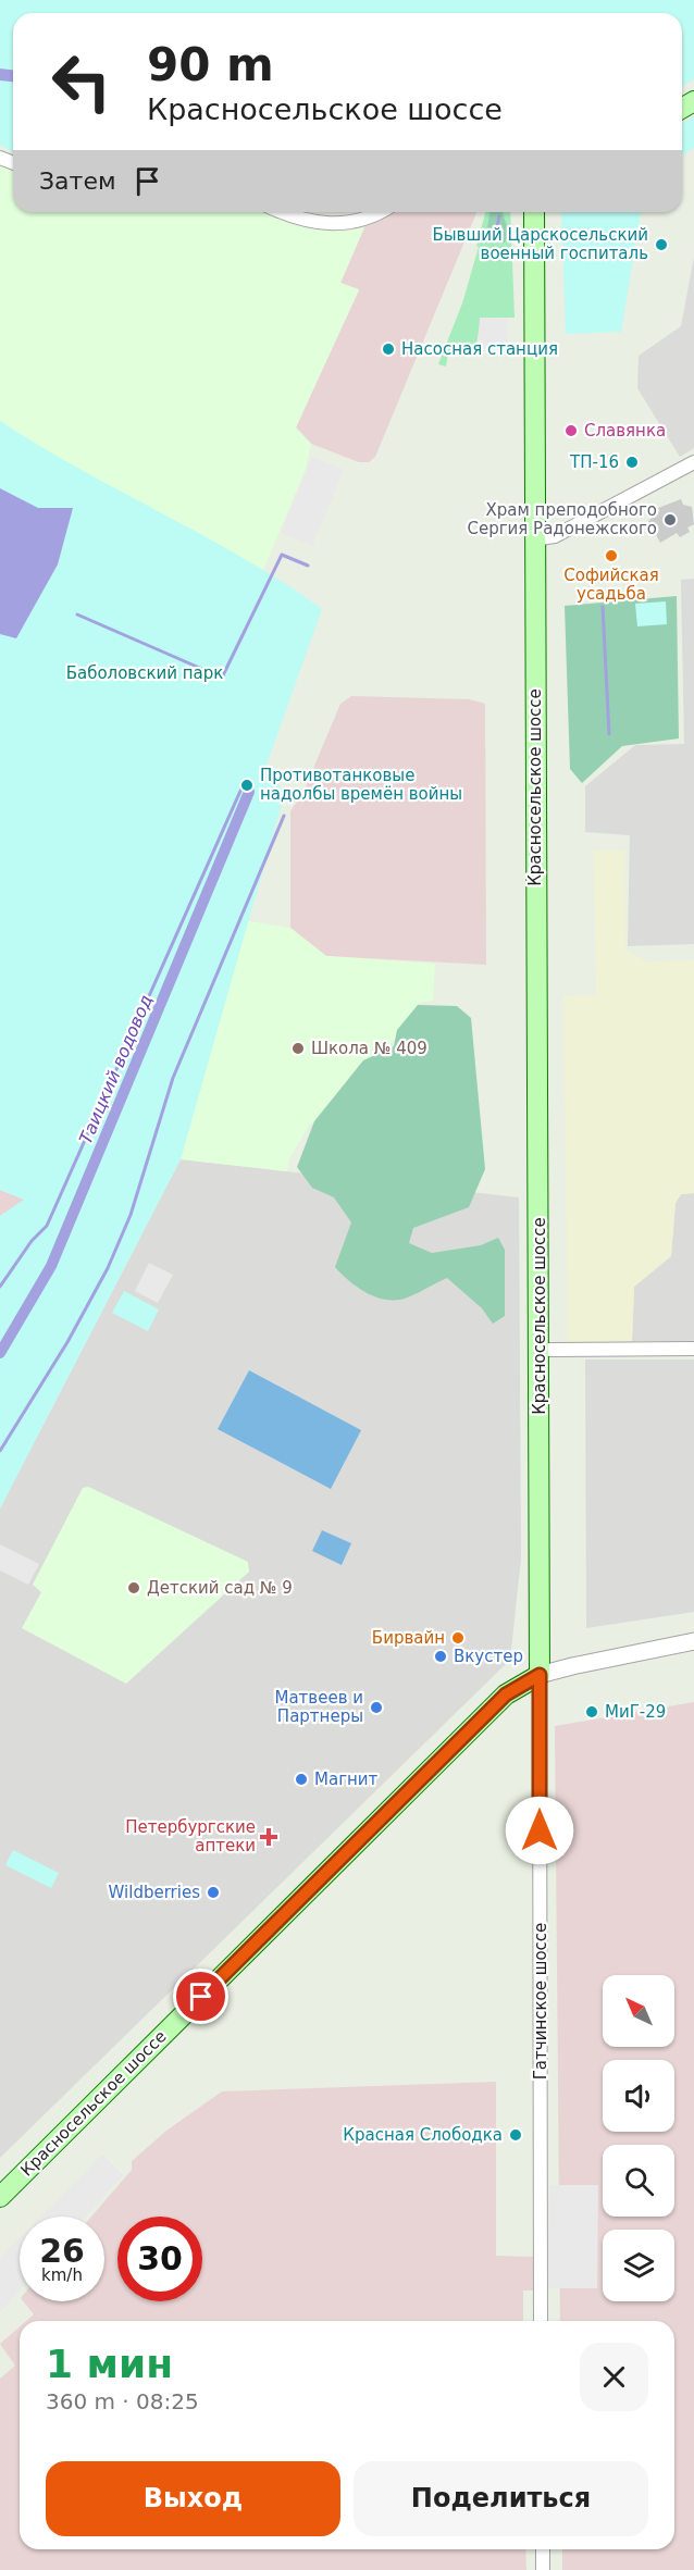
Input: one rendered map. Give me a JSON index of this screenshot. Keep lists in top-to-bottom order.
{
  "streets": {
    "main road": ["Красносельское шоссе"],
    "street": ["Гатчинское шоссе"]
  },
  "crossings": [
    ["Красносельское шоссе", "Гатчинское шоссе"]
  ],
  "water": ["Таицкий водовод"],
  "parks": ["Баболовский парк"],
  "places": {
    "other": [
      "Бывший Царскосельский военный госпиталь",
      "Насосная станция",
      "Славянка",
      "ТП-16",
      "Храм преподобного Сергия Радонежского",
      "Софийская усадьба",
      "Противотанковые надолбы времён войны",
      "Школа № 409",
      "Детский сад № 9",
      "Бирвайн",
      "Вкустер",
      "Матвеев и Партнеры",
      "МиГ-29",
      "Магнит",
      "Wildberries",
      "Красная Слободка"
    ],
    "health": ["Петербургские аптеки"]
  },
  "north": "top left",
  "page": {
    "turn": ["90 m", "Красносельское шоссе"],
    "then": "Затем",
    "speed": "26 km/h",
    "limit": "30",
    "heading": ["1 мин", "360 m · 08:25"],
    "buttons": ["Выход", "Поделиться"]
  }
}
